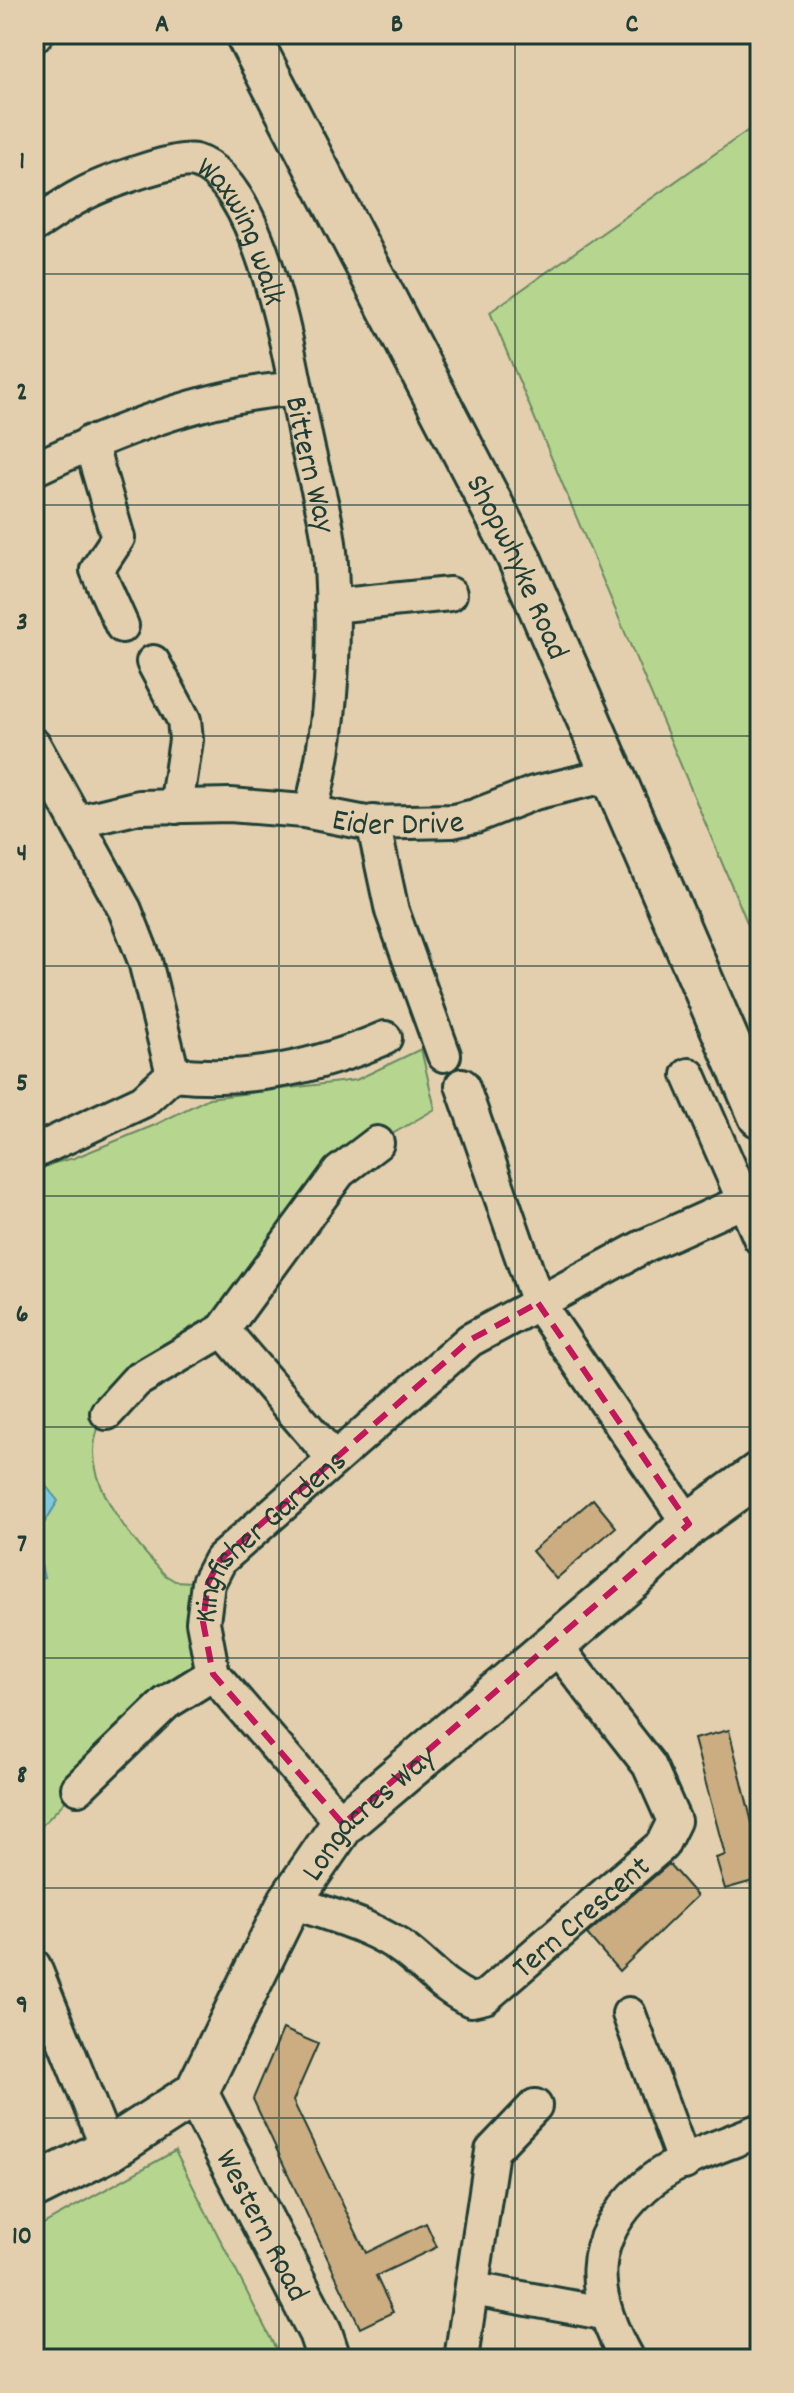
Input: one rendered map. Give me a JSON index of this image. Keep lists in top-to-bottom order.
{
  "streets": {
    "main road": ["Shopwhyke Road", "Longacres Way", "Western Road"],
    "street": [
      "Waxwing walk",
      "Bittern Way",
      "Eider Drive",
      "Kingfisher Gardens",
      "Tern Crescent"
    ]
  },
  "crossings": [
    ["Waxwing walk", "Bittern Way"],
    ["Bittern Way", "Eider Drive"],
    ["Shopwhyke Road", "Eider Drive"],
    ["Kingfisher Gardens", "Longacres Way"],
    ["Longacres Way", "Tern Crescent"],
    ["Longacres Way", "Western Road"]
  ],
  "grid": {
    "columns": ["A", "B", "C"],
    "rows": [
      "1",
      "2",
      "3",
      "4",
      "5",
      "6",
      "7",
      "8",
      "9",
      "10"
    ]
  }
}
